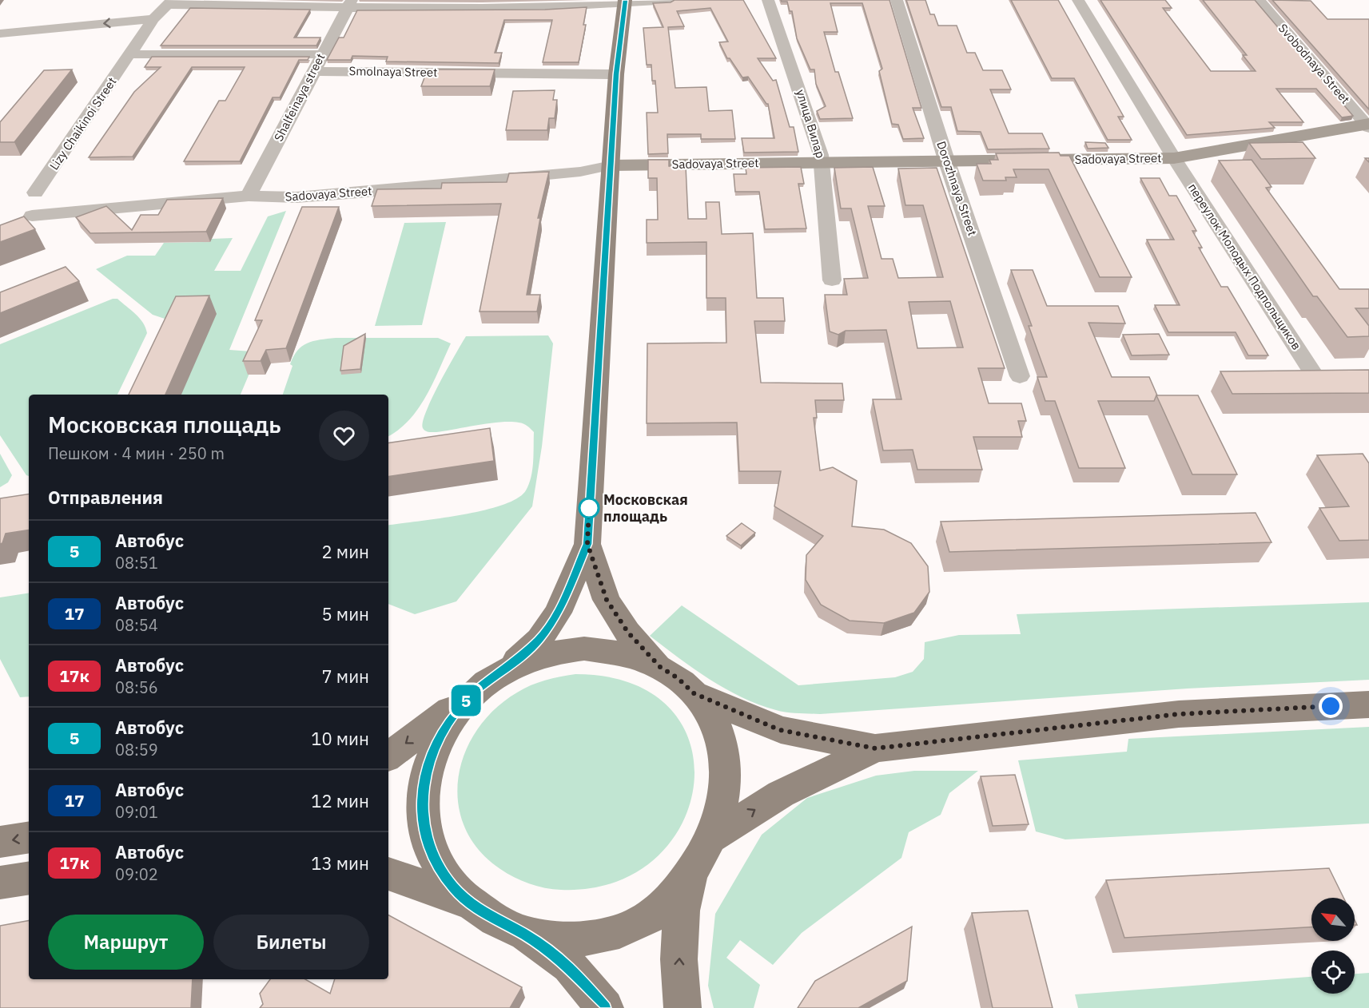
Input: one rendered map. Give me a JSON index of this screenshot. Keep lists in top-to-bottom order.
{
  "streets": {
    "main road": ["Sadovaya Street"],
    "street": [
      "Svobodnaya Street",
      "Smolnaya Street",
      "Shalfeinaya street",
      "Lizy Chaikinoi Street",
      "улица Вилар",
      "Dorozhnaya Street",
      "переулок Молодых Подпольщиков"
    ]
  },
  "crossings": [
    ["Svobodnaya Street", "Sadovaya Street"],
    ["Smolnaya Street", "Shalfeinaya street"],
    ["Shalfeinaya street", "Sadovaya Street"],
    ["улица Вилар", "Sadovaya Street"],
    ["Sadovaya Street", "Dorozhnaya Street"],
    ["Sadovaya Street", "переулок Молодых Подпольщиков"]
  ],
  "places": ["Московская площадь"],
  "lines": ["bus line 5"],
  "north": "top left",
  "page": {
    "on_map": "5",
    "heading": [
      ["Московская площадь", "Пешком · 4 мин · 250 m"],
      "Отправления"
    ],
    "list": [
      {
        "mark": "5",
        "name": "Автобус",
        "note": "08:51",
        "value": "2 мин"
      },
      {
        "mark": "17",
        "name": "Автобус",
        "note": "08:54",
        "value": "5 мин"
      },
      {
        "mark": "17к",
        "name": "Автобус",
        "note": "08:56",
        "value": "7 мин"
      },
      {
        "mark": "5",
        "name": "Автобус",
        "note": "08:59",
        "value": "10 мин"
      },
      {
        "mark": "17",
        "name": "Автобус",
        "note": "09:01",
        "value": "12 мин"
      },
      {
        "mark": "17к",
        "name": "Автобус",
        "note": "09:02",
        "value": "13 мин"
      }
    ],
    "buttons": ["Маршрут", "Билеты"]
  }
}
